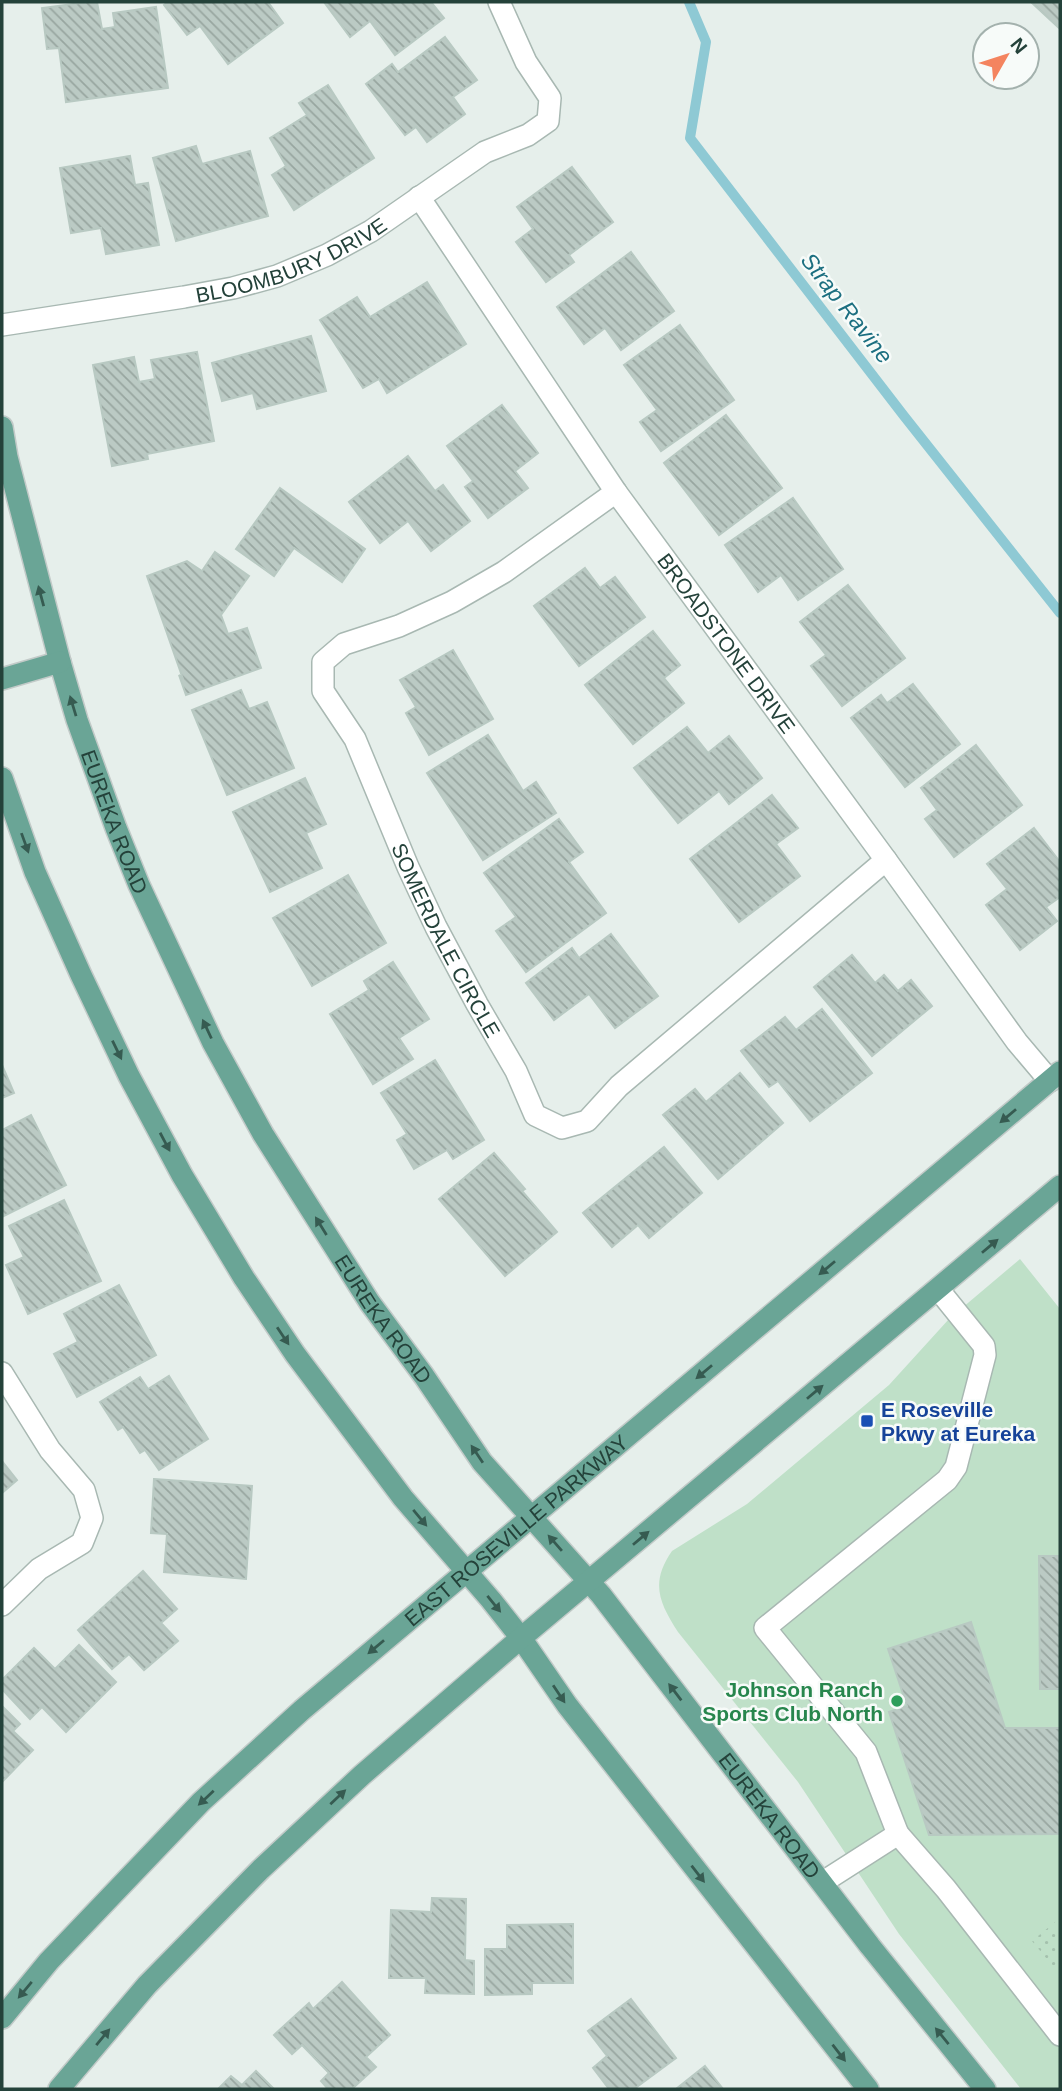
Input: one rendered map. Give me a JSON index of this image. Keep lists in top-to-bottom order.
{
  "streets": {
    "main road": ["EUREKA ROAD", "EAST ROSEVILLE PARKWAY"],
    "street": ["BLOOMBURY DRIVE", "BROADSTONE DRIVE", "SOMERDALE CIRCLE"]
  },
  "crossings": [
    ["BLOOMBURY DRIVE", "BROADSTONE DRIVE"],
    ["BROADSTONE DRIVE", "SOMERDALE CIRCLE"],
    ["BROADSTONE DRIVE", "EAST ROSEVILLE PARKWAY"],
    ["EUREKA ROAD", "EAST ROSEVILLE PARKWAY"]
  ],
  "water": ["Strap Ravine"],
  "places": {
    "transit": ["E Roseville Pkwy at Eureka"],
    "other": ["Johnson Ranch Sports Club North"]
  },
  "north": "top right"
}
